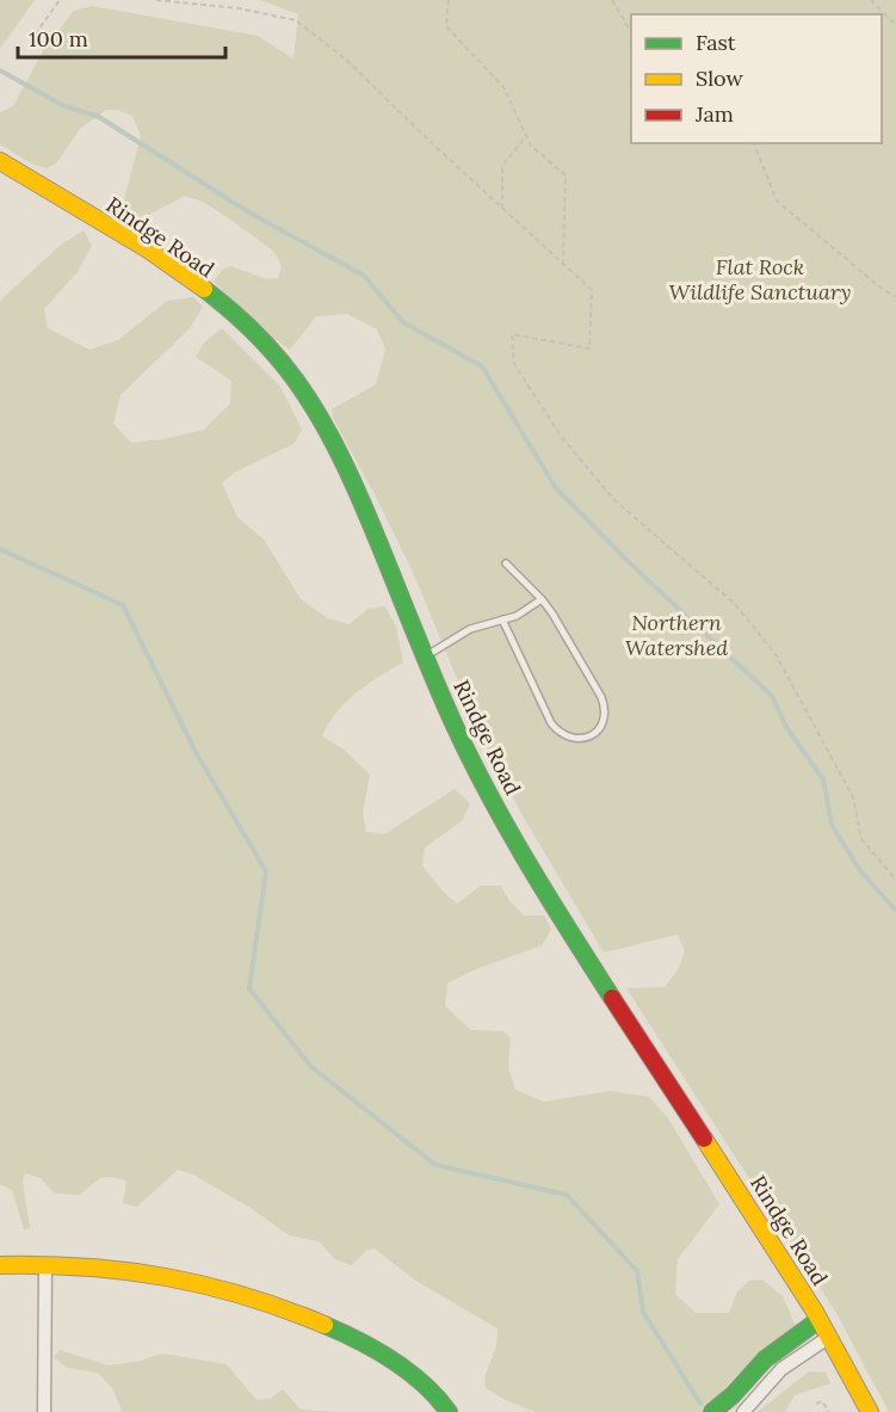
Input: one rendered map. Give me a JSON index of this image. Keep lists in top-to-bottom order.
{
  "streets": {
    "street": ["Rindge Road"]
  },
  "parks": ["Flat Rock Wildlife Sanctuary", "Northern Watershed"],
  "legend": ["Fast", "Slow", "Jam"],
  "scale_bar": "100 m"
}
